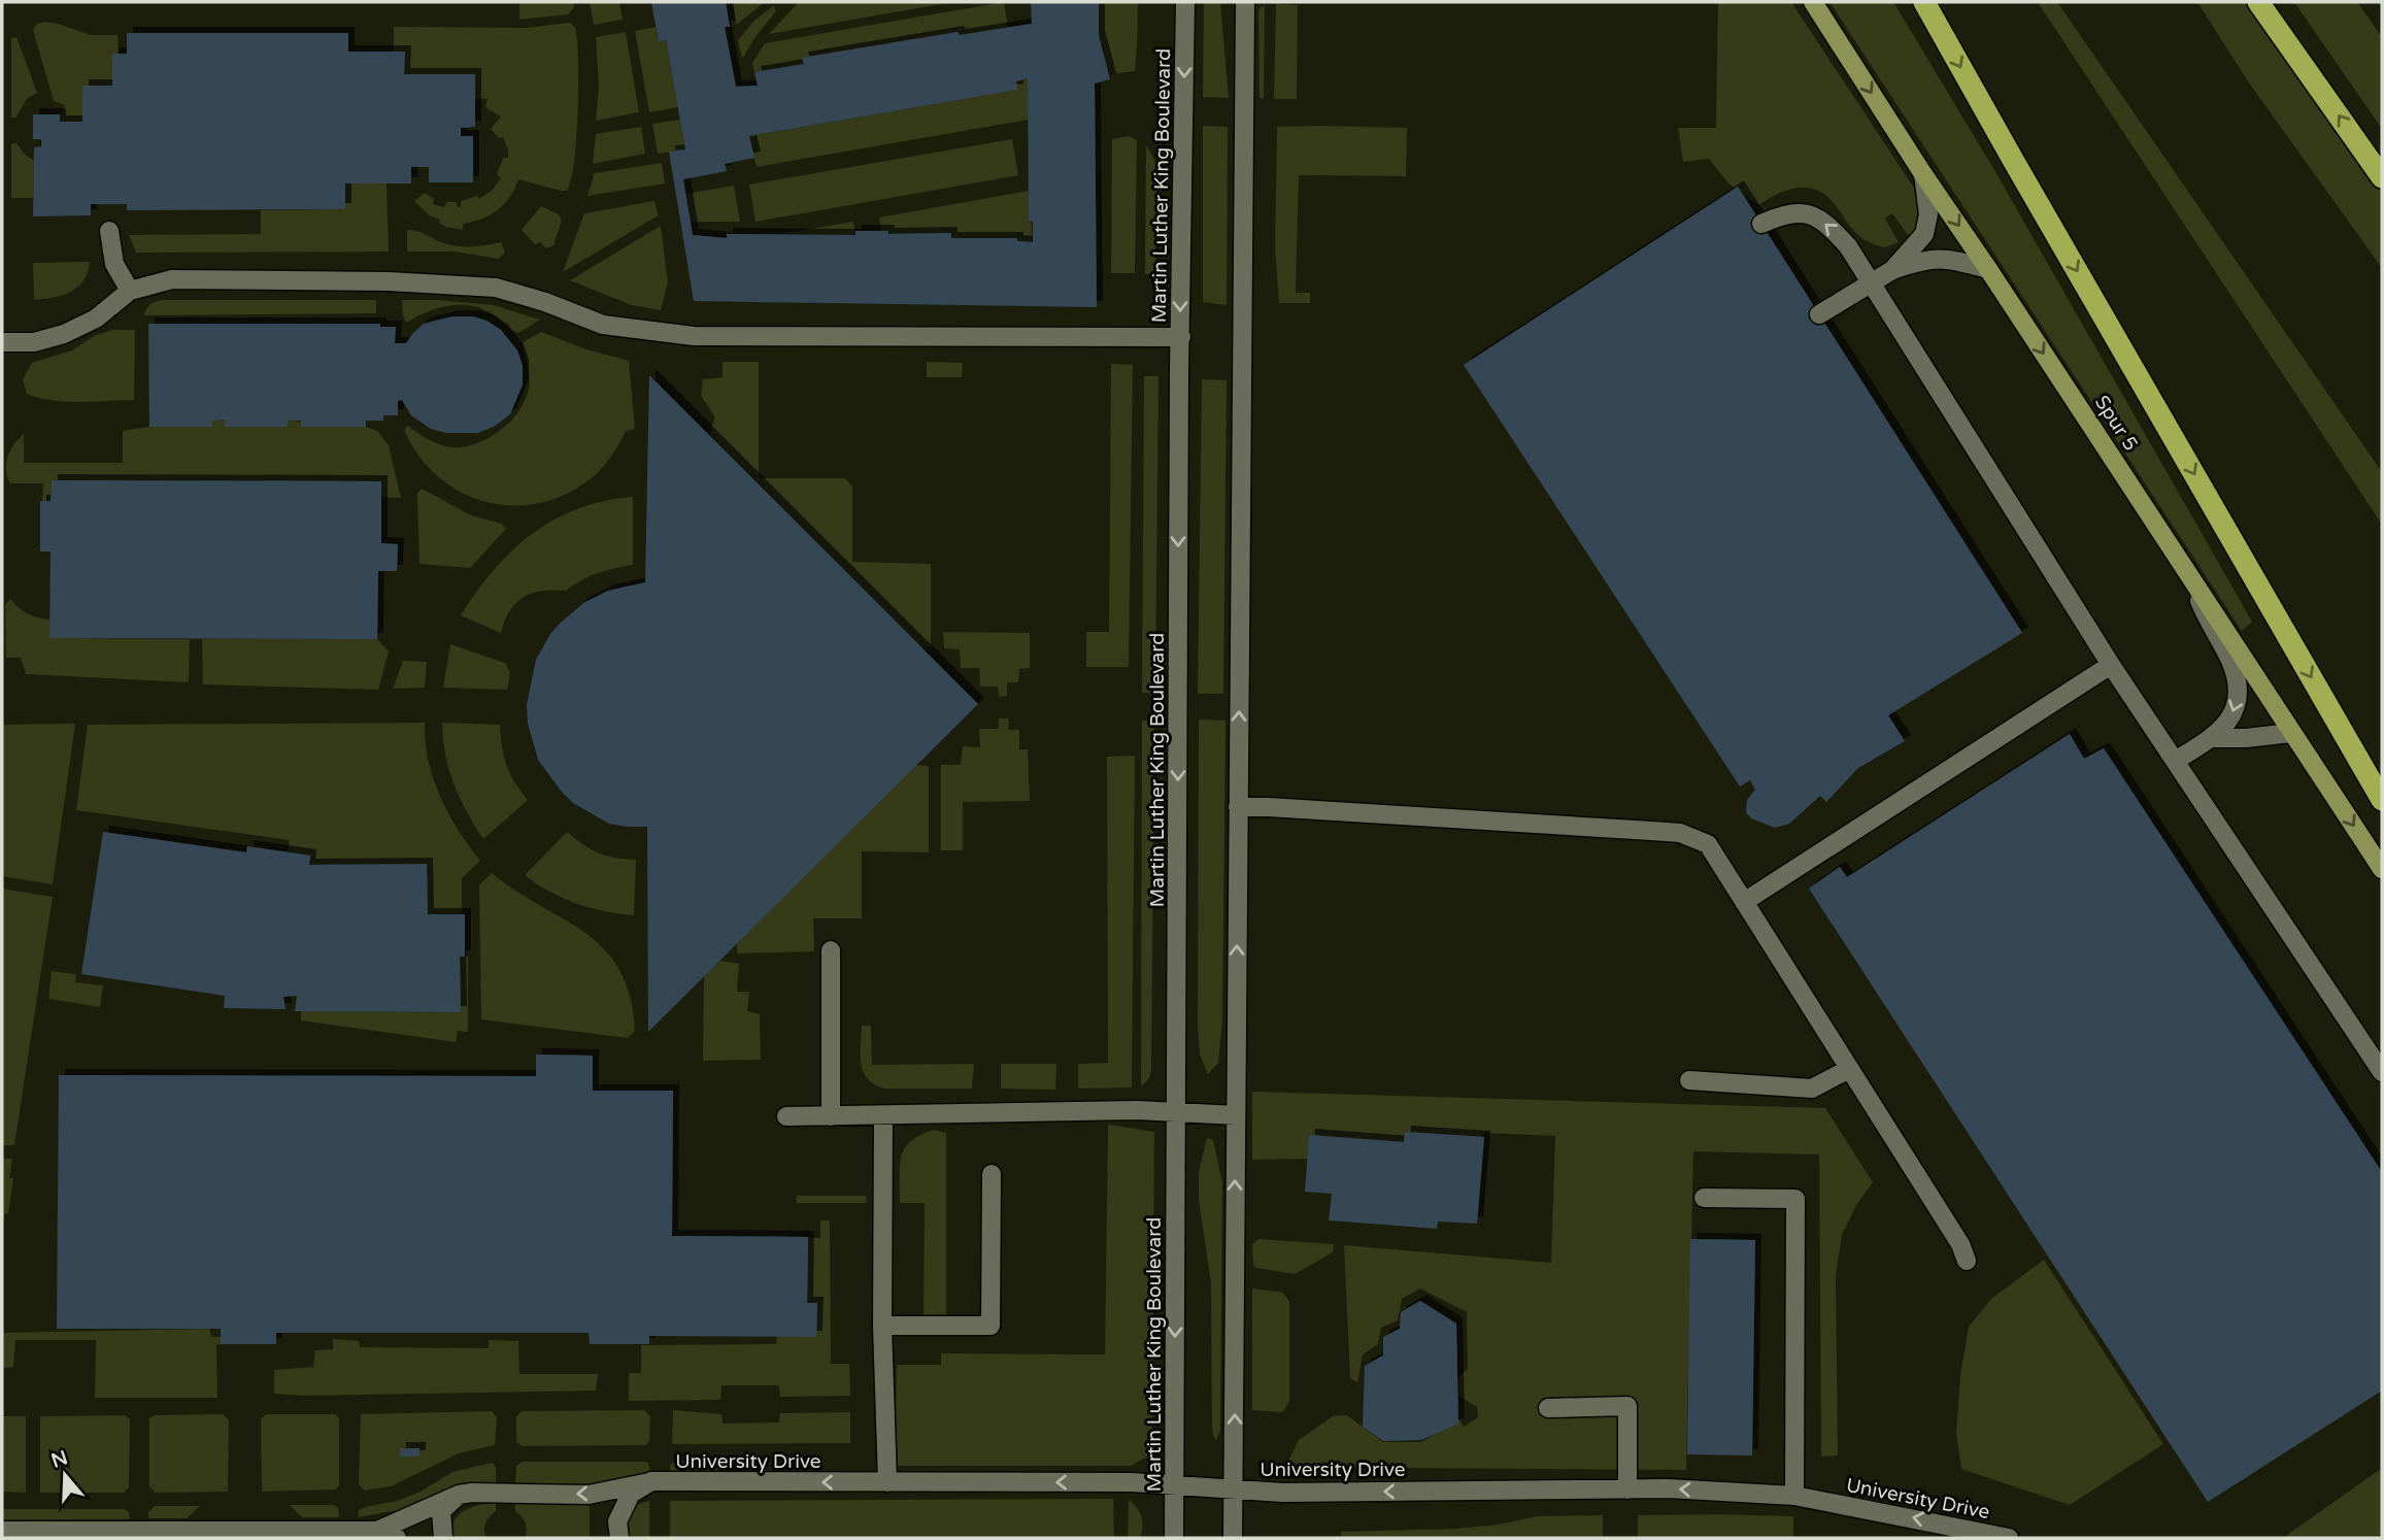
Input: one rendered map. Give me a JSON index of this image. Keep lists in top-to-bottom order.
{
  "streets": {
    "highway": ["Spur 5"],
    "street": ["Martin Luther King Boulevard", "University Drive"]
  },
  "crossings": [
    ["Martin Luther King Boulevard", "University Drive"]
  ],
  "one_way": ["Spur 5", "University Drive"],
  "north": "top"
}
